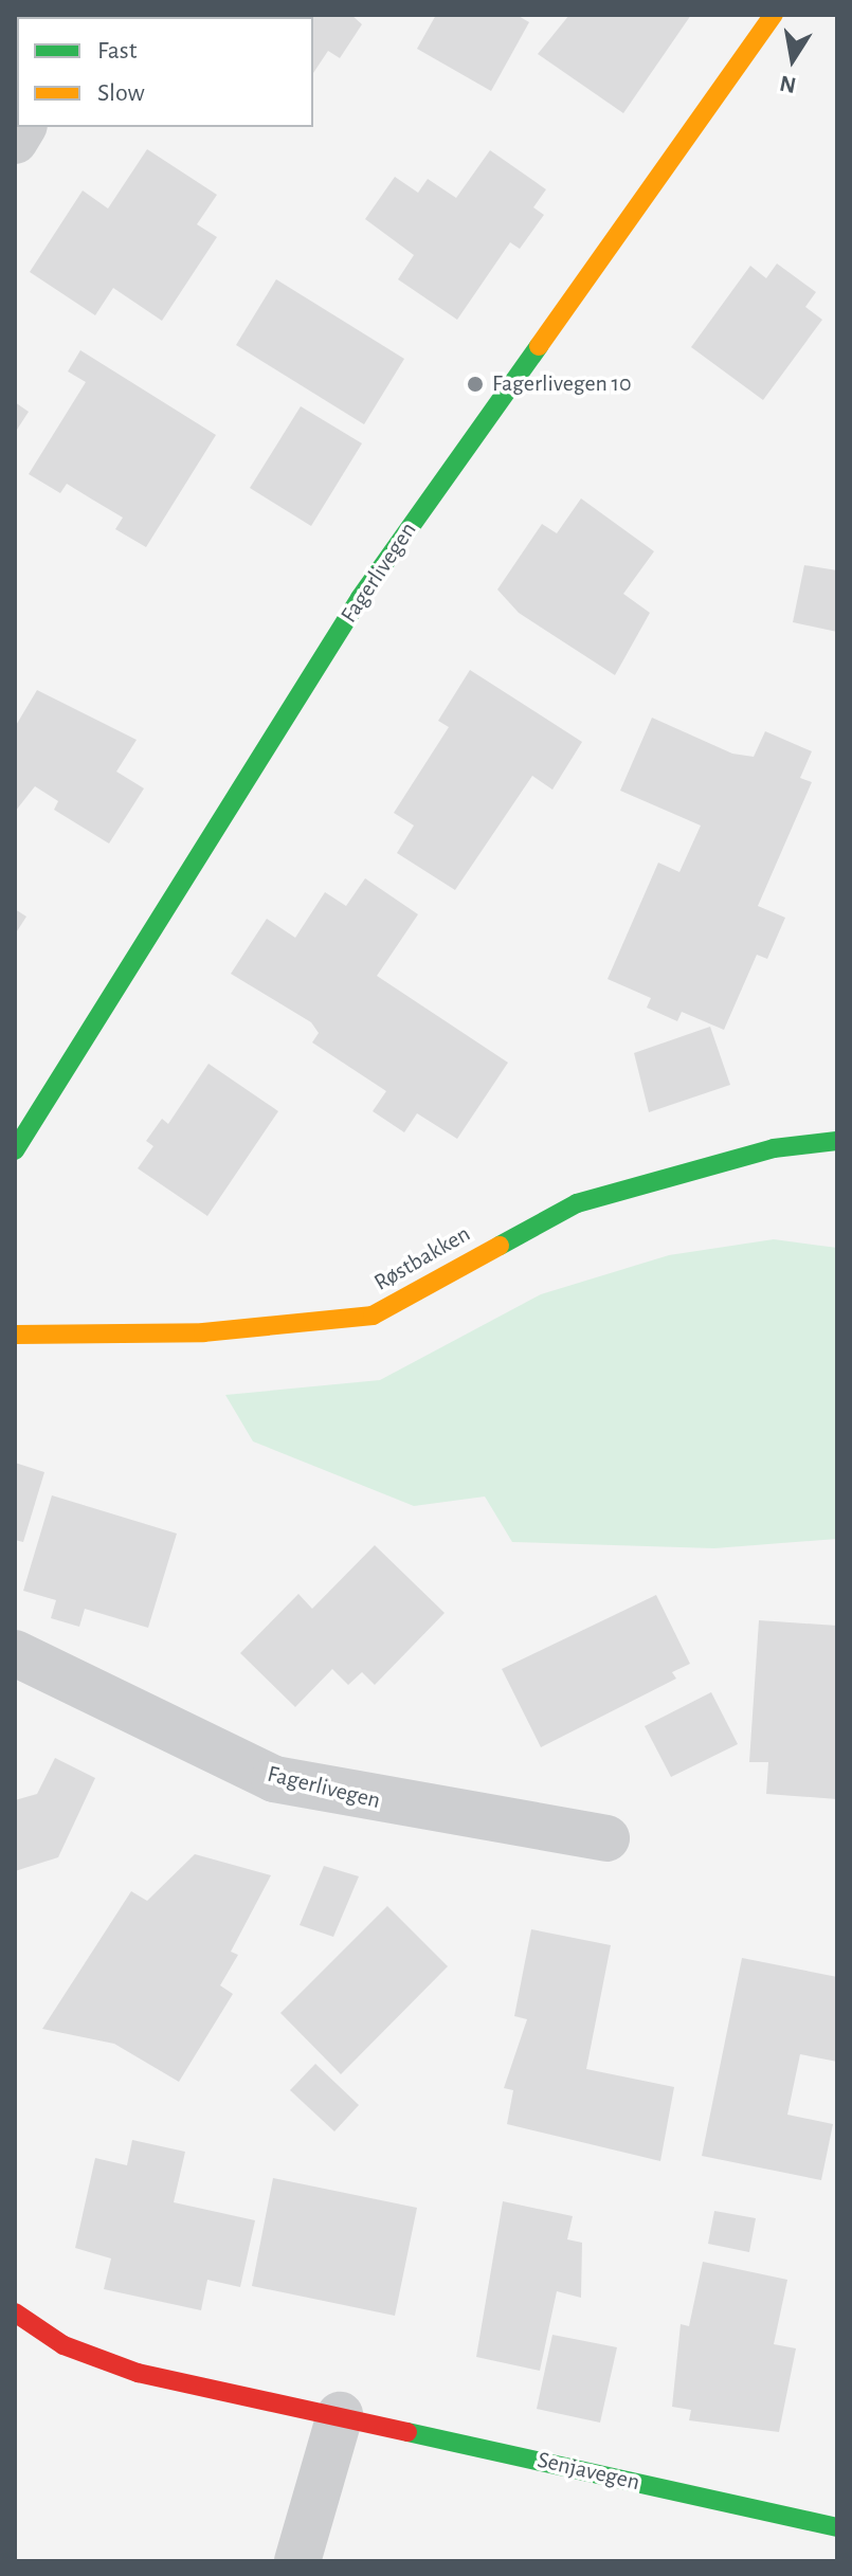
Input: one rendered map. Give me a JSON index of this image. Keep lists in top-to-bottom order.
{
  "streets": {
    "street": ["Fagerlivegen", "Røstbakken", "Senjavegen"]
  },
  "places": ["Fagerlivegen 10"],
  "legend": ["Fast", "Slow"],
  "north": "bottom"
}
